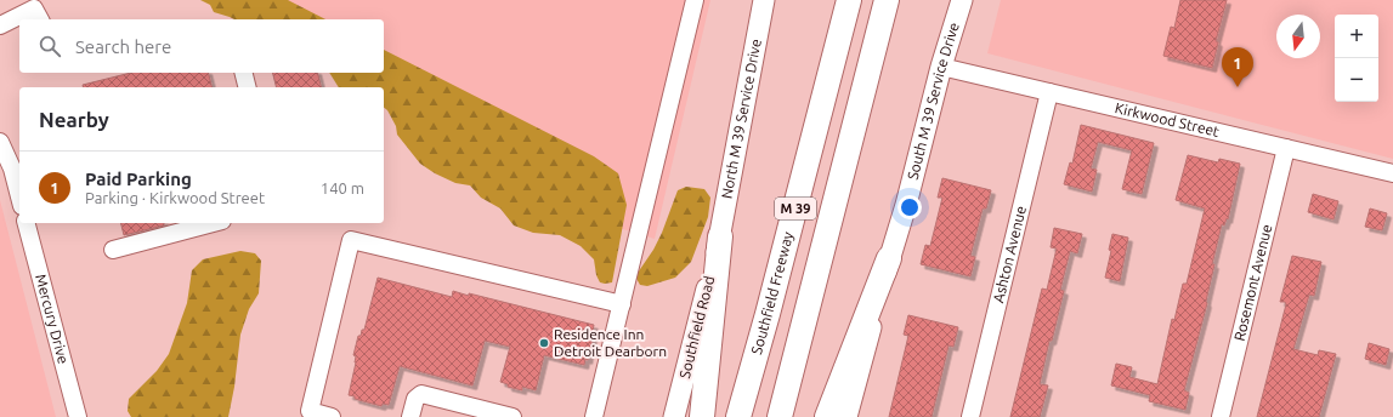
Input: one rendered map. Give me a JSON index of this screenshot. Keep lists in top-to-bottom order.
{
  "streets": {
    "highway": ["M 39", "Southfield Freeway"],
    "main road": ["South M 39 Service Drive", "North M 39 Service Drive", "Southfield Road"],
    "street": [
      "Kirkwood Street",
      "Ashton Avenue",
      "Rosemont Avenue",
      "Mercury Drive"
    ]
  },
  "crossings": [
    ["South M 39 Service Drive", "Kirkwood Street"],
    ["North M 39 Service Drive", "Southfield Road"],
    ["Kirkwood Street", "Ashton Avenue"],
    ["Kirkwood Street", "Rosemont Avenue"]
  ],
  "places": ["Residence Inn Detroit Dearborn"],
  "north": "bottom",
  "page": {
    "map_buttons": ["+", "−"],
    "search": "Search here",
    "pins": "1",
    "heading": "Nearby",
    "list": [
      {
        "mark": "1",
        "name": "Paid Parking",
        "note": "Parking · Kirkwood Street",
        "value": "140 m"
      }
    ]
  }
}
